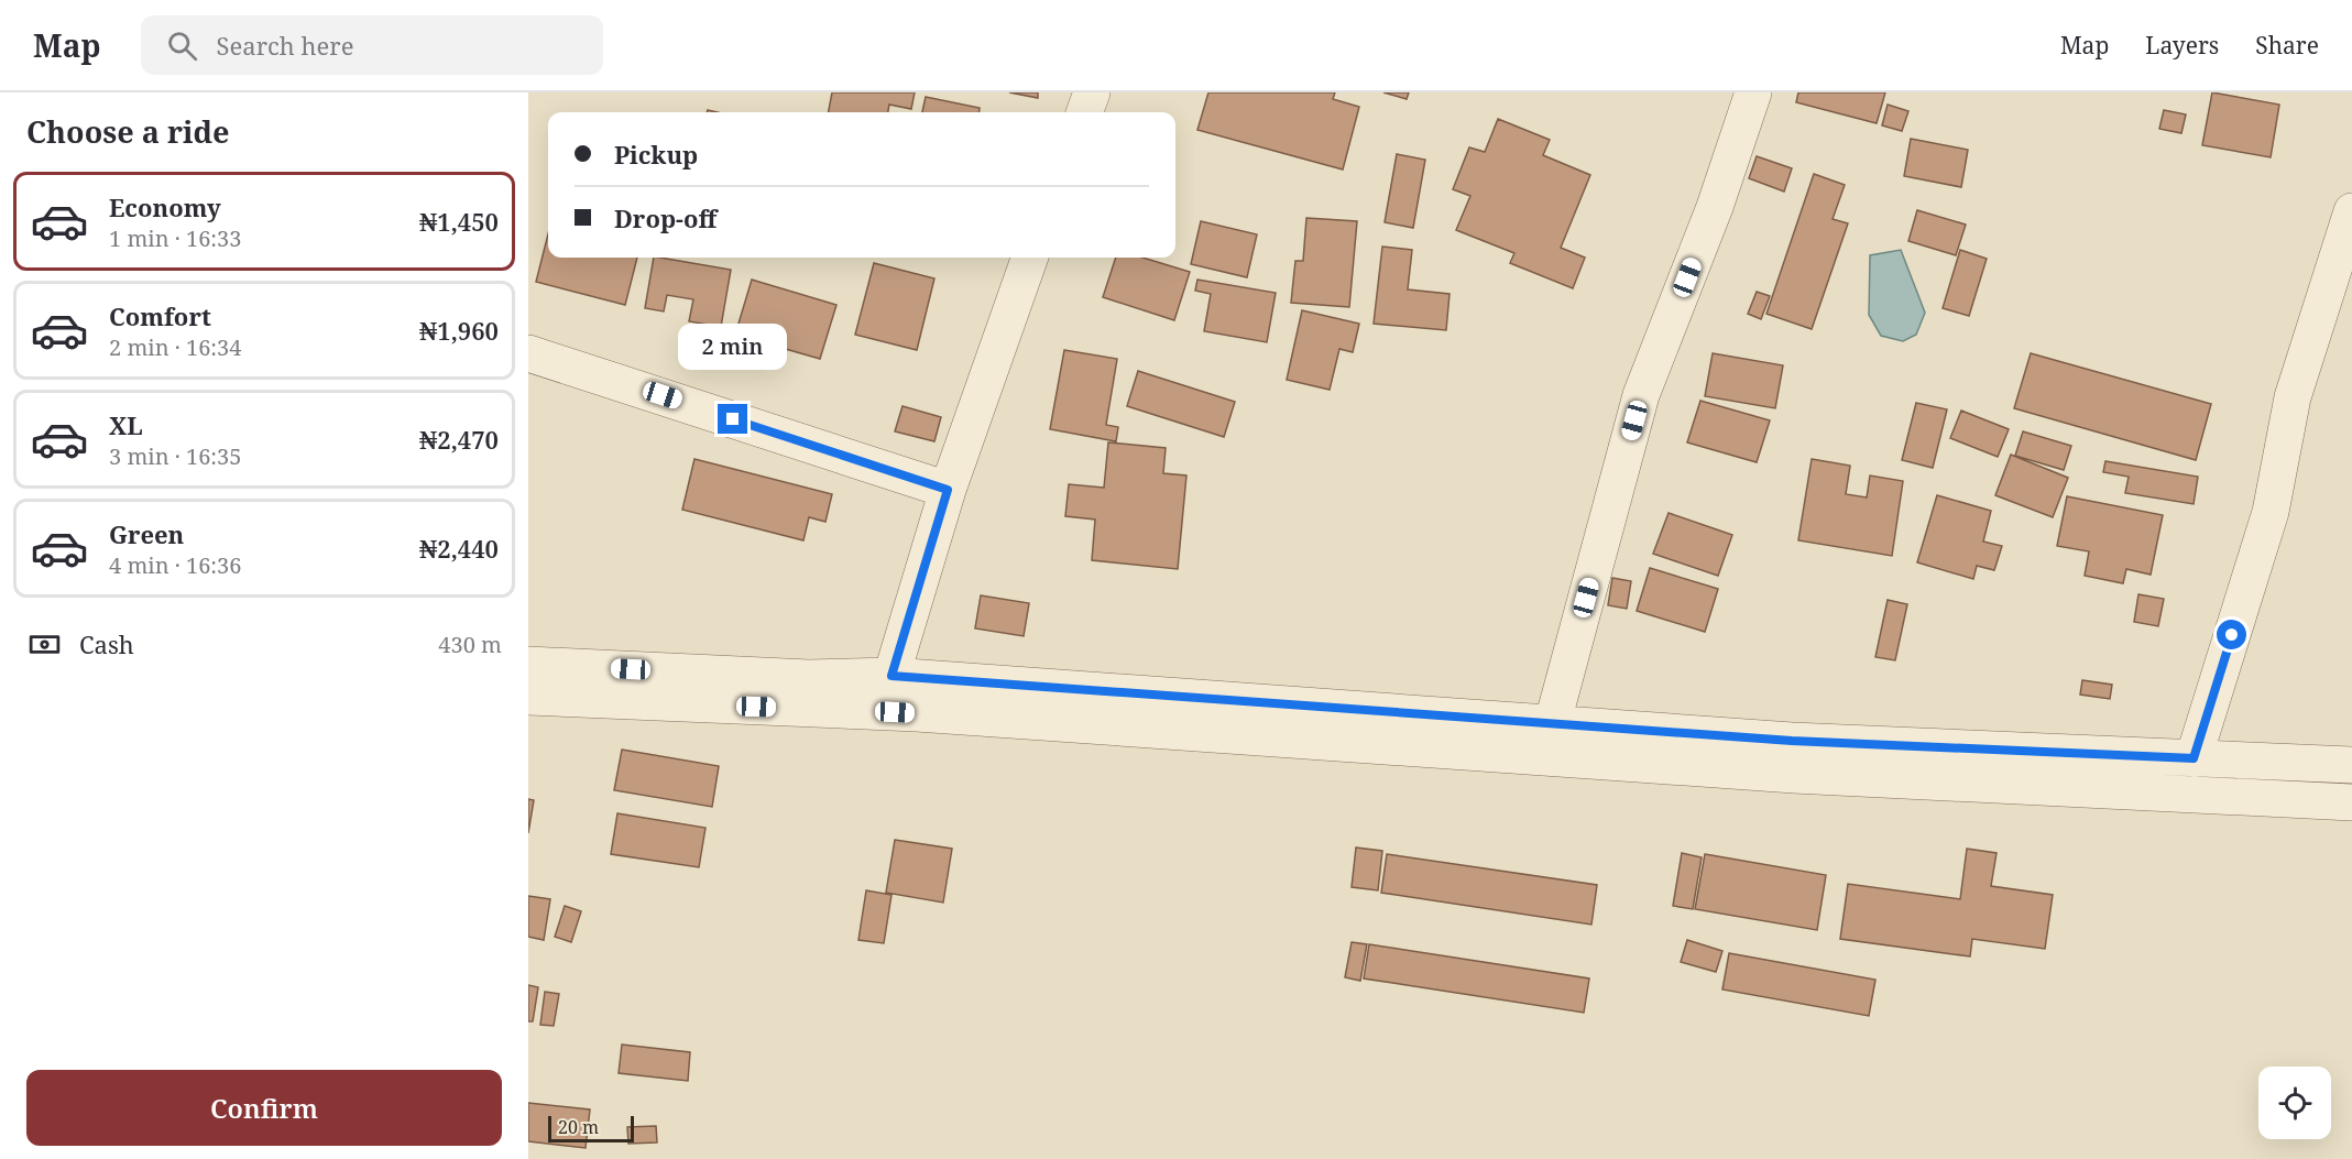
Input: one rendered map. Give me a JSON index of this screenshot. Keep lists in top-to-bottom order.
{
  "scale_bar": "20 m",
  "page": {
    "header": "Map",
    "search": "Search here",
    "nav": ["Map", "Layers", "Share"],
    "heading": "Choose a ride",
    "banner": ["Pickup", "Drop-off"],
    "list": [
      {
        "name": "Economy",
        "note": "1 min · 16:33",
        "value": "₦1,450"
      },
      {
        "name": "Comfort",
        "note": "2 min · 16:34",
        "value": "₦1,960"
      },
      {
        "name": "XL",
        "note": "3 min · 16:35",
        "value": "₦2,470"
      },
      {
        "name": "Green",
        "note": "4 min · 16:36",
        "value": "₦2,440"
      }
    ],
    "bubble": "2 min",
    "pay": ["Cash", "430 m"],
    "buttons": "Confirm",
    "scale": "20 m"
  }
}
